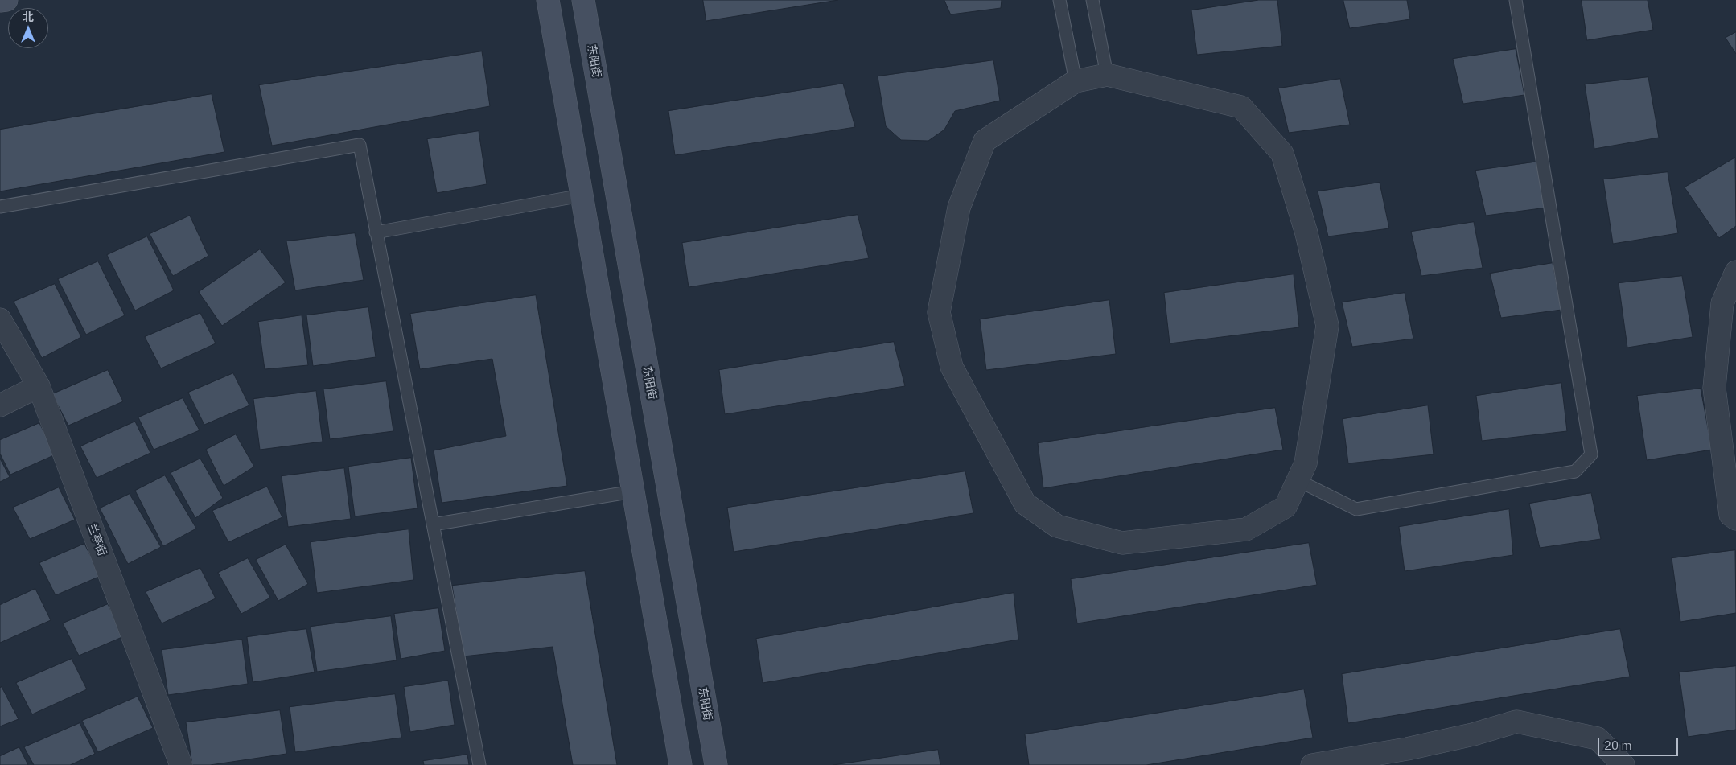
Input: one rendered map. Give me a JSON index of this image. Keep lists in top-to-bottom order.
{
  "streets": {
    "main road": ["东阳街"],
    "street": ["兰亭街"]
  },
  "scale_bar": "20 m",
  "north": "top"
}
